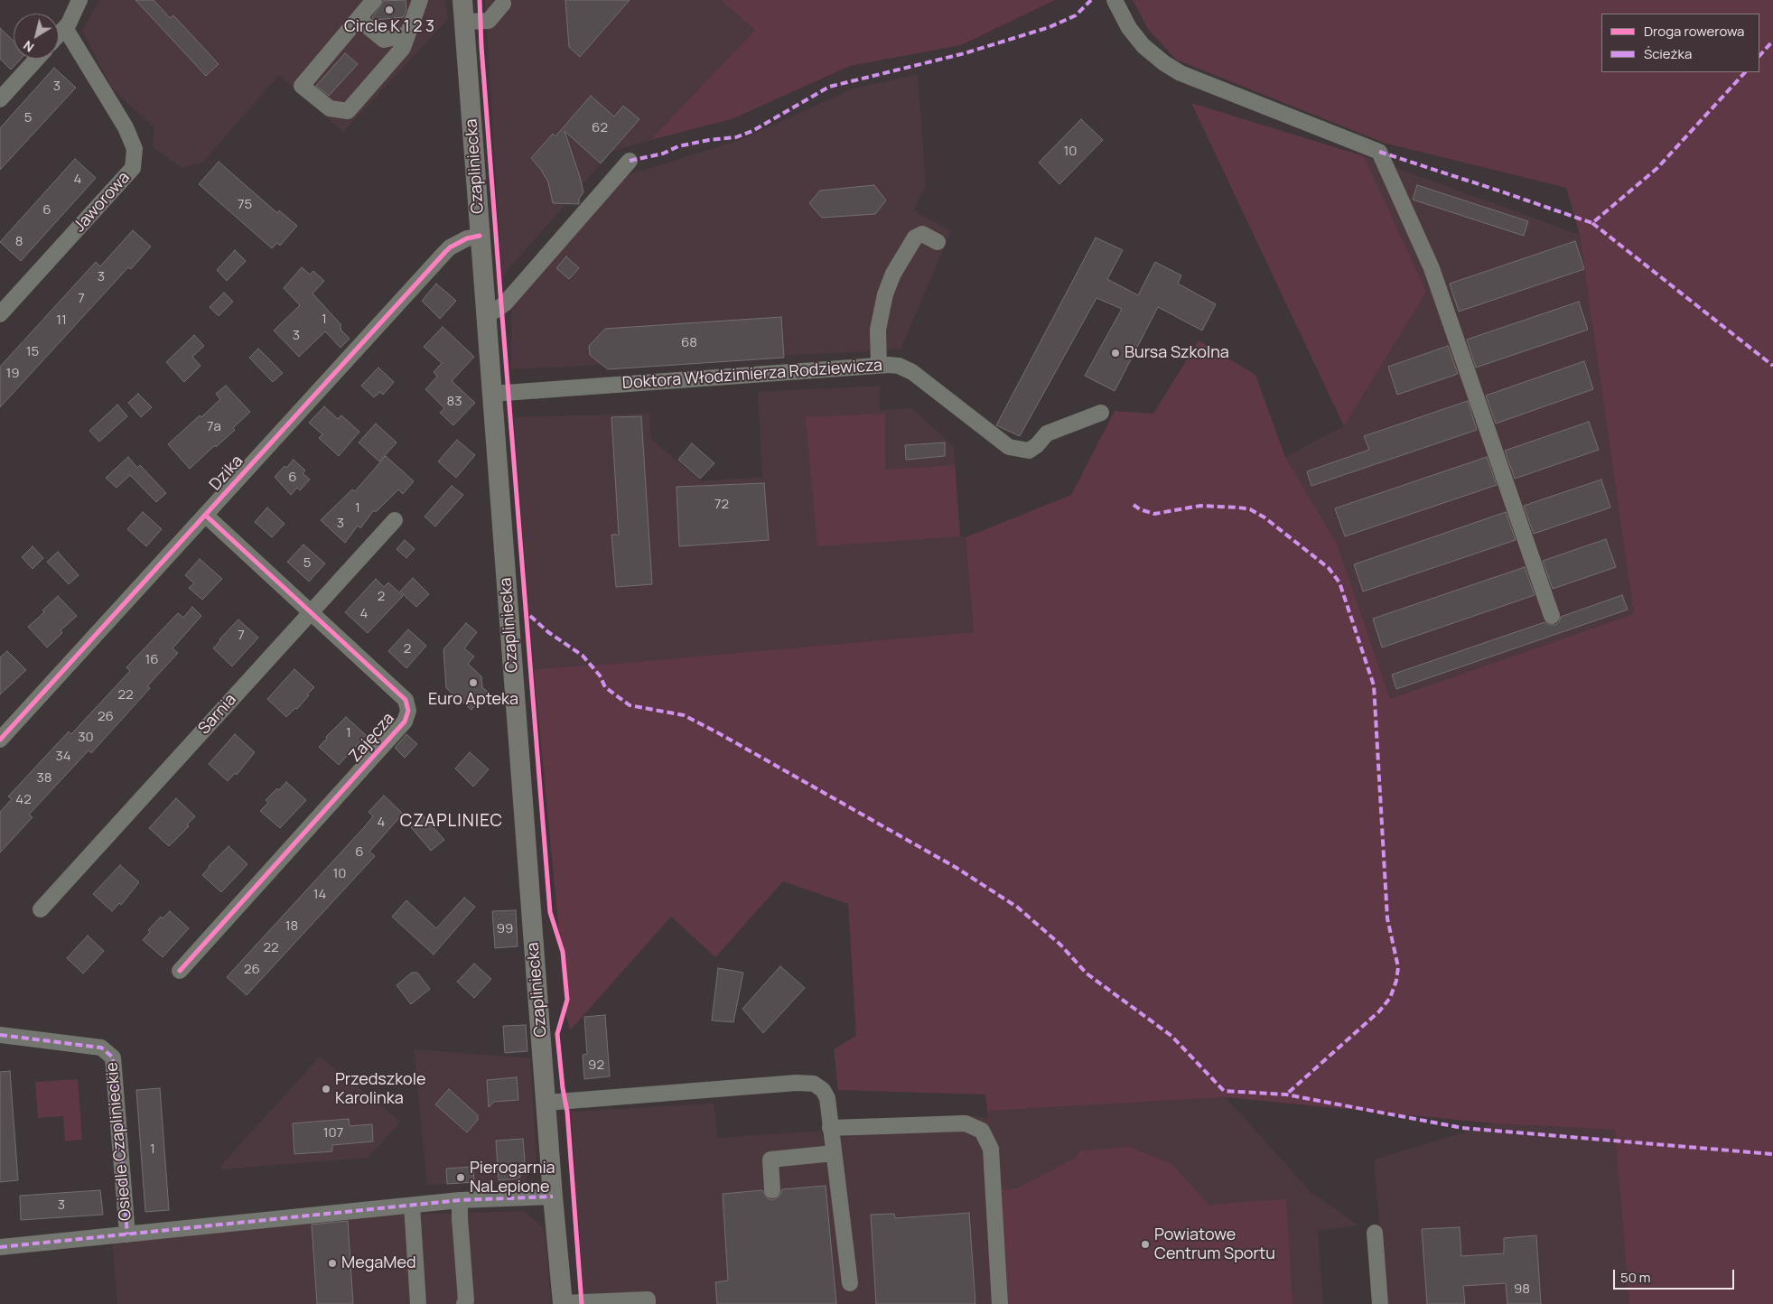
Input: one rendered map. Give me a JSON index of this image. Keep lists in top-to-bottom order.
{
  "streets": {
    "main road": ["Czapliniecka"],
    "street": [
      "Jaworowa",
      "Doktora Włodzimierza Rodziewicza",
      "Dzika",
      "Sarnia",
      "Zajęcza",
      "Osiedle Czaplinieckie"
    ]
  },
  "crossings": [
    ["Czapliniecka", "Doktora Włodzimierza Rodziewicza"],
    ["Czapliniecka", "Dzika"],
    ["Dzika", "Zajęcza"],
    ["Sarnia", "Zajęcza"]
  ],
  "districts": ["CZAPLINIEC"],
  "places": [
    "Circle K 1 2 3",
    "Bursa Szkolna",
    "Euro Apteka",
    "Przedszkole Karolinka",
    "Pierogarnia NaLepione",
    "Powiatowe Centrum Sportu",
    "MegaMed"
  ],
  "house_numbers": [
    "3",
    "5",
    "62",
    "10",
    "4",
    "75",
    "6",
    "8",
    "3",
    "7",
    "1",
    "11",
    "3",
    "68",
    "15",
    "19",
    "83",
    "7a",
    "6",
    "72",
    "1",
    "3",
    "5",
    "2",
    "4",
    "7",
    "2",
    "16",
    "22",
    "26",
    "1",
    "30",
    "34",
    "38",
    "42",
    "4",
    "6",
    "10",
    "14",
    "18",
    "99",
    "22",
    "26",
    "92",
    "107",
    "1",
    "3",
    "98"
  ],
  "legend": ["Droga rowerowa", "Ścieżka"],
  "scale_bar": "50 m",
  "north": "bottom left"
}
